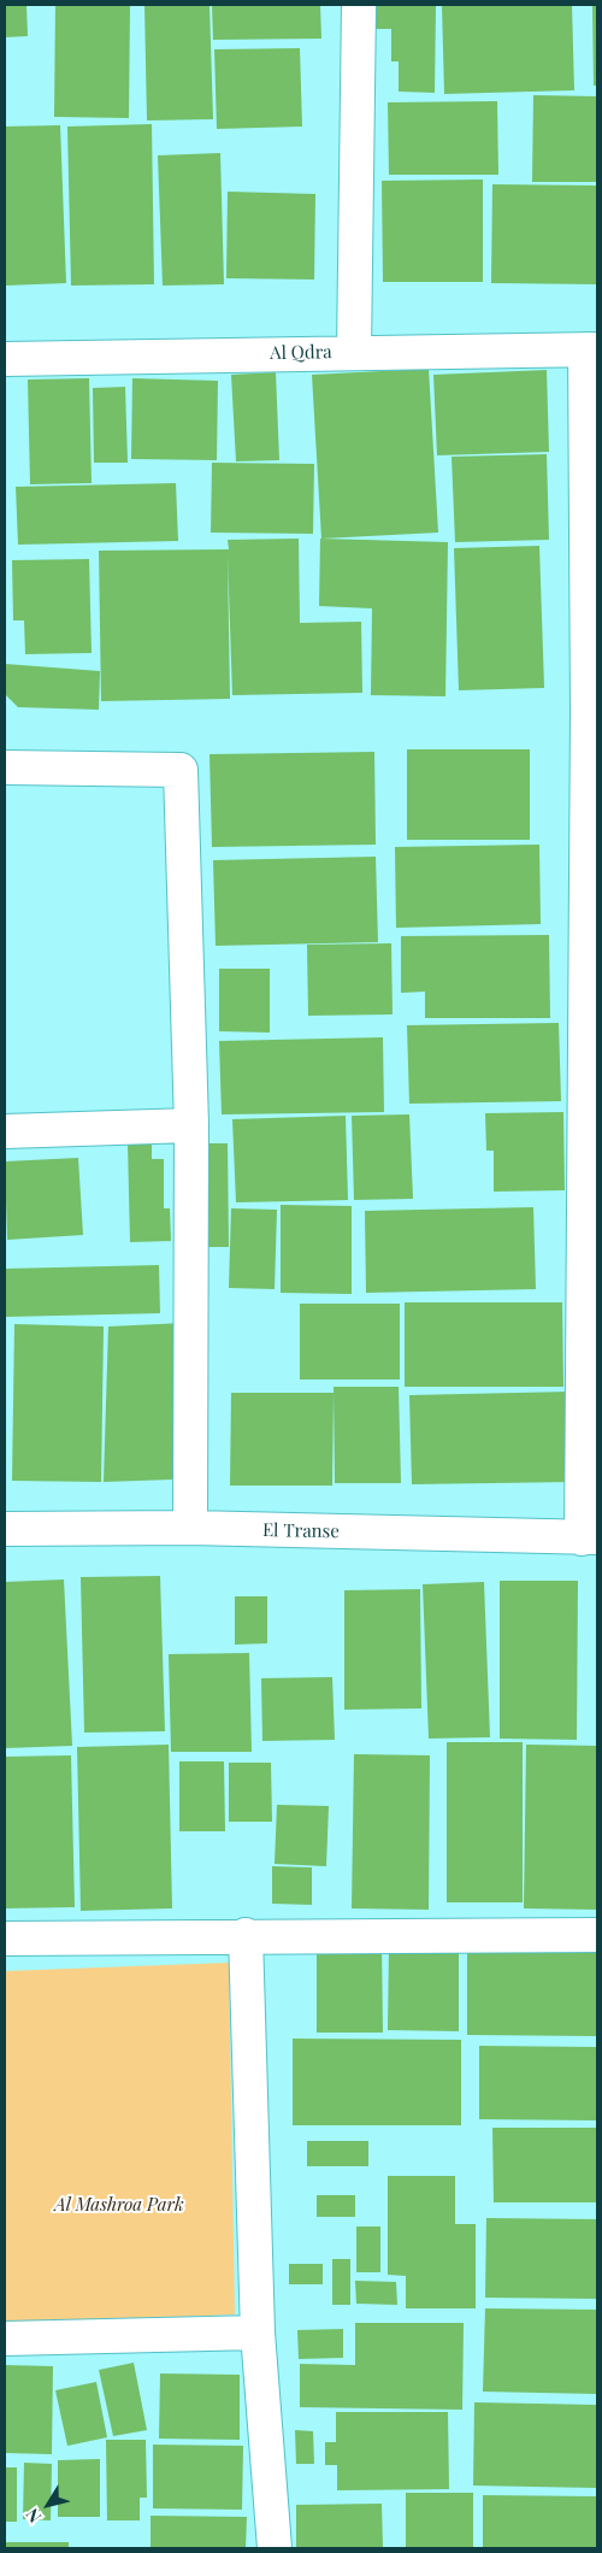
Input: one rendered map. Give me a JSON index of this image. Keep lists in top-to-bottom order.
{
  "streets": {
    "street": ["Al Qdra", "El Transe"]
  },
  "parks": ["Al Mashroa Park"],
  "north": "bottom left"
}
